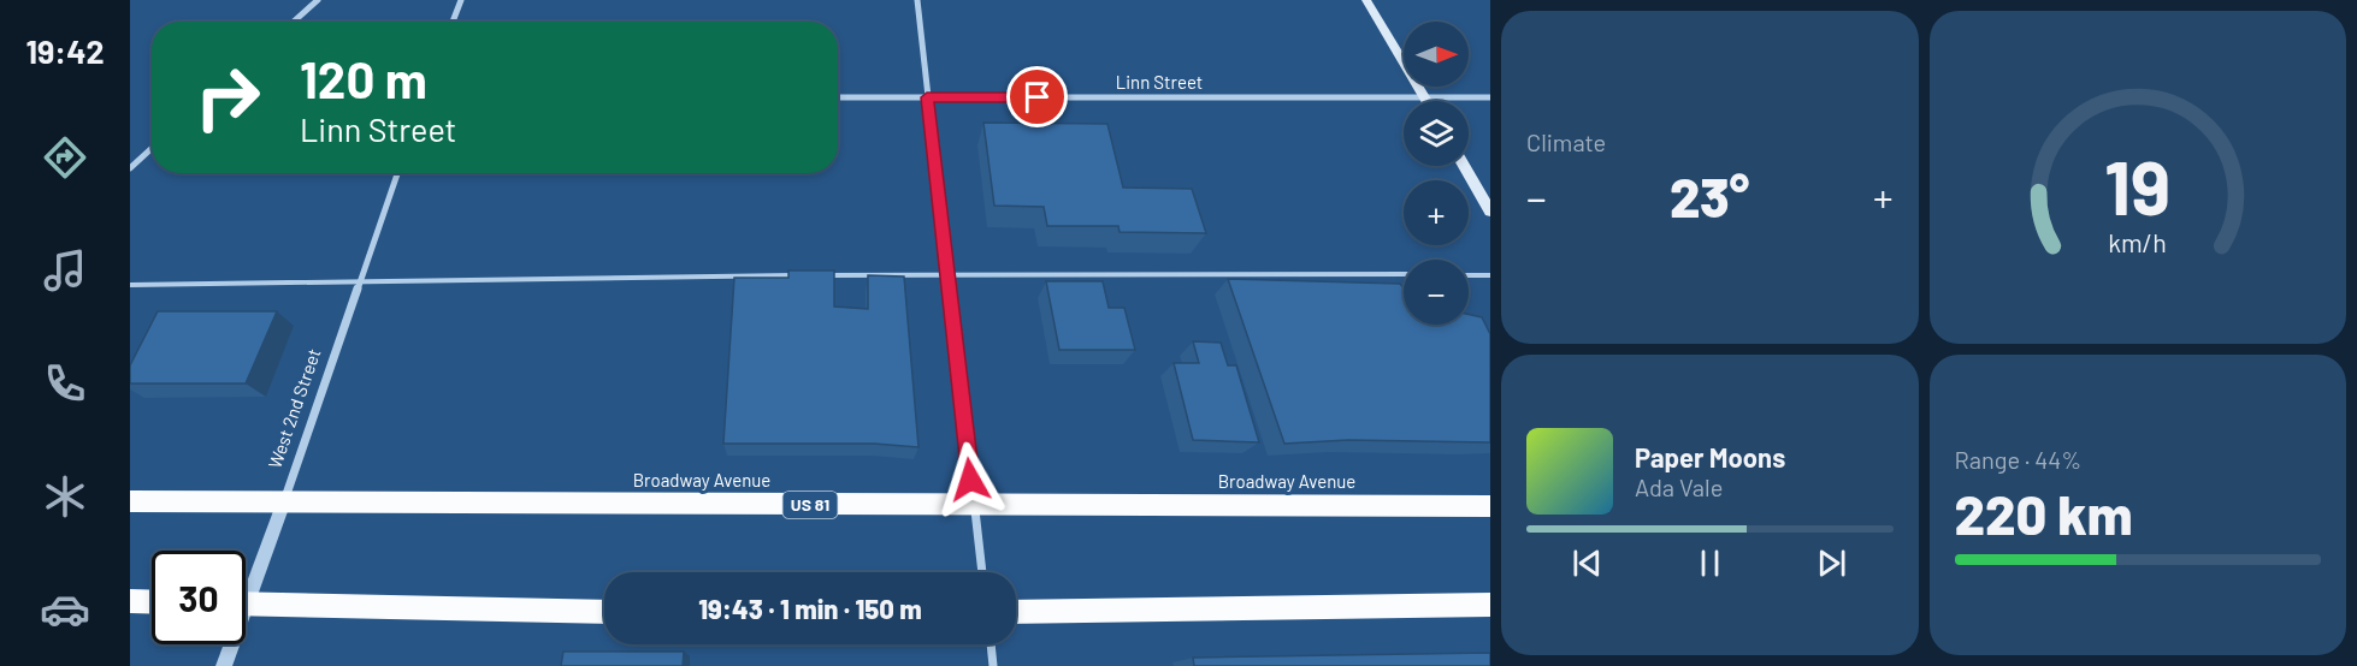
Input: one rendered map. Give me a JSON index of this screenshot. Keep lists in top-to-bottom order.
{
  "streets": {
    "highway": ["Broadway Avenue", "US 81"],
    "street": ["Linn Street", "West 2nd Street"]
  },
  "crossings": [
    ["West 2nd Street", "Broadway Avenue"]
  ],
  "north": "right",
  "page": {
    "tabs": "19:42",
    "tile": [
      "Climate",
      ["Range · 44%", "220 km"]
    ],
    "map_buttons": ["+", "−"],
    "turn": ["120 m", "Linn Street"],
    "heat": ["−", "23°", "+"],
    "song": ["Paper Moons", "Ada Vale"],
    "limit": "30",
    "trip": "19:43 · 1 min · 150 m",
    "gauge": ["19", "km/h"]
  }
}
